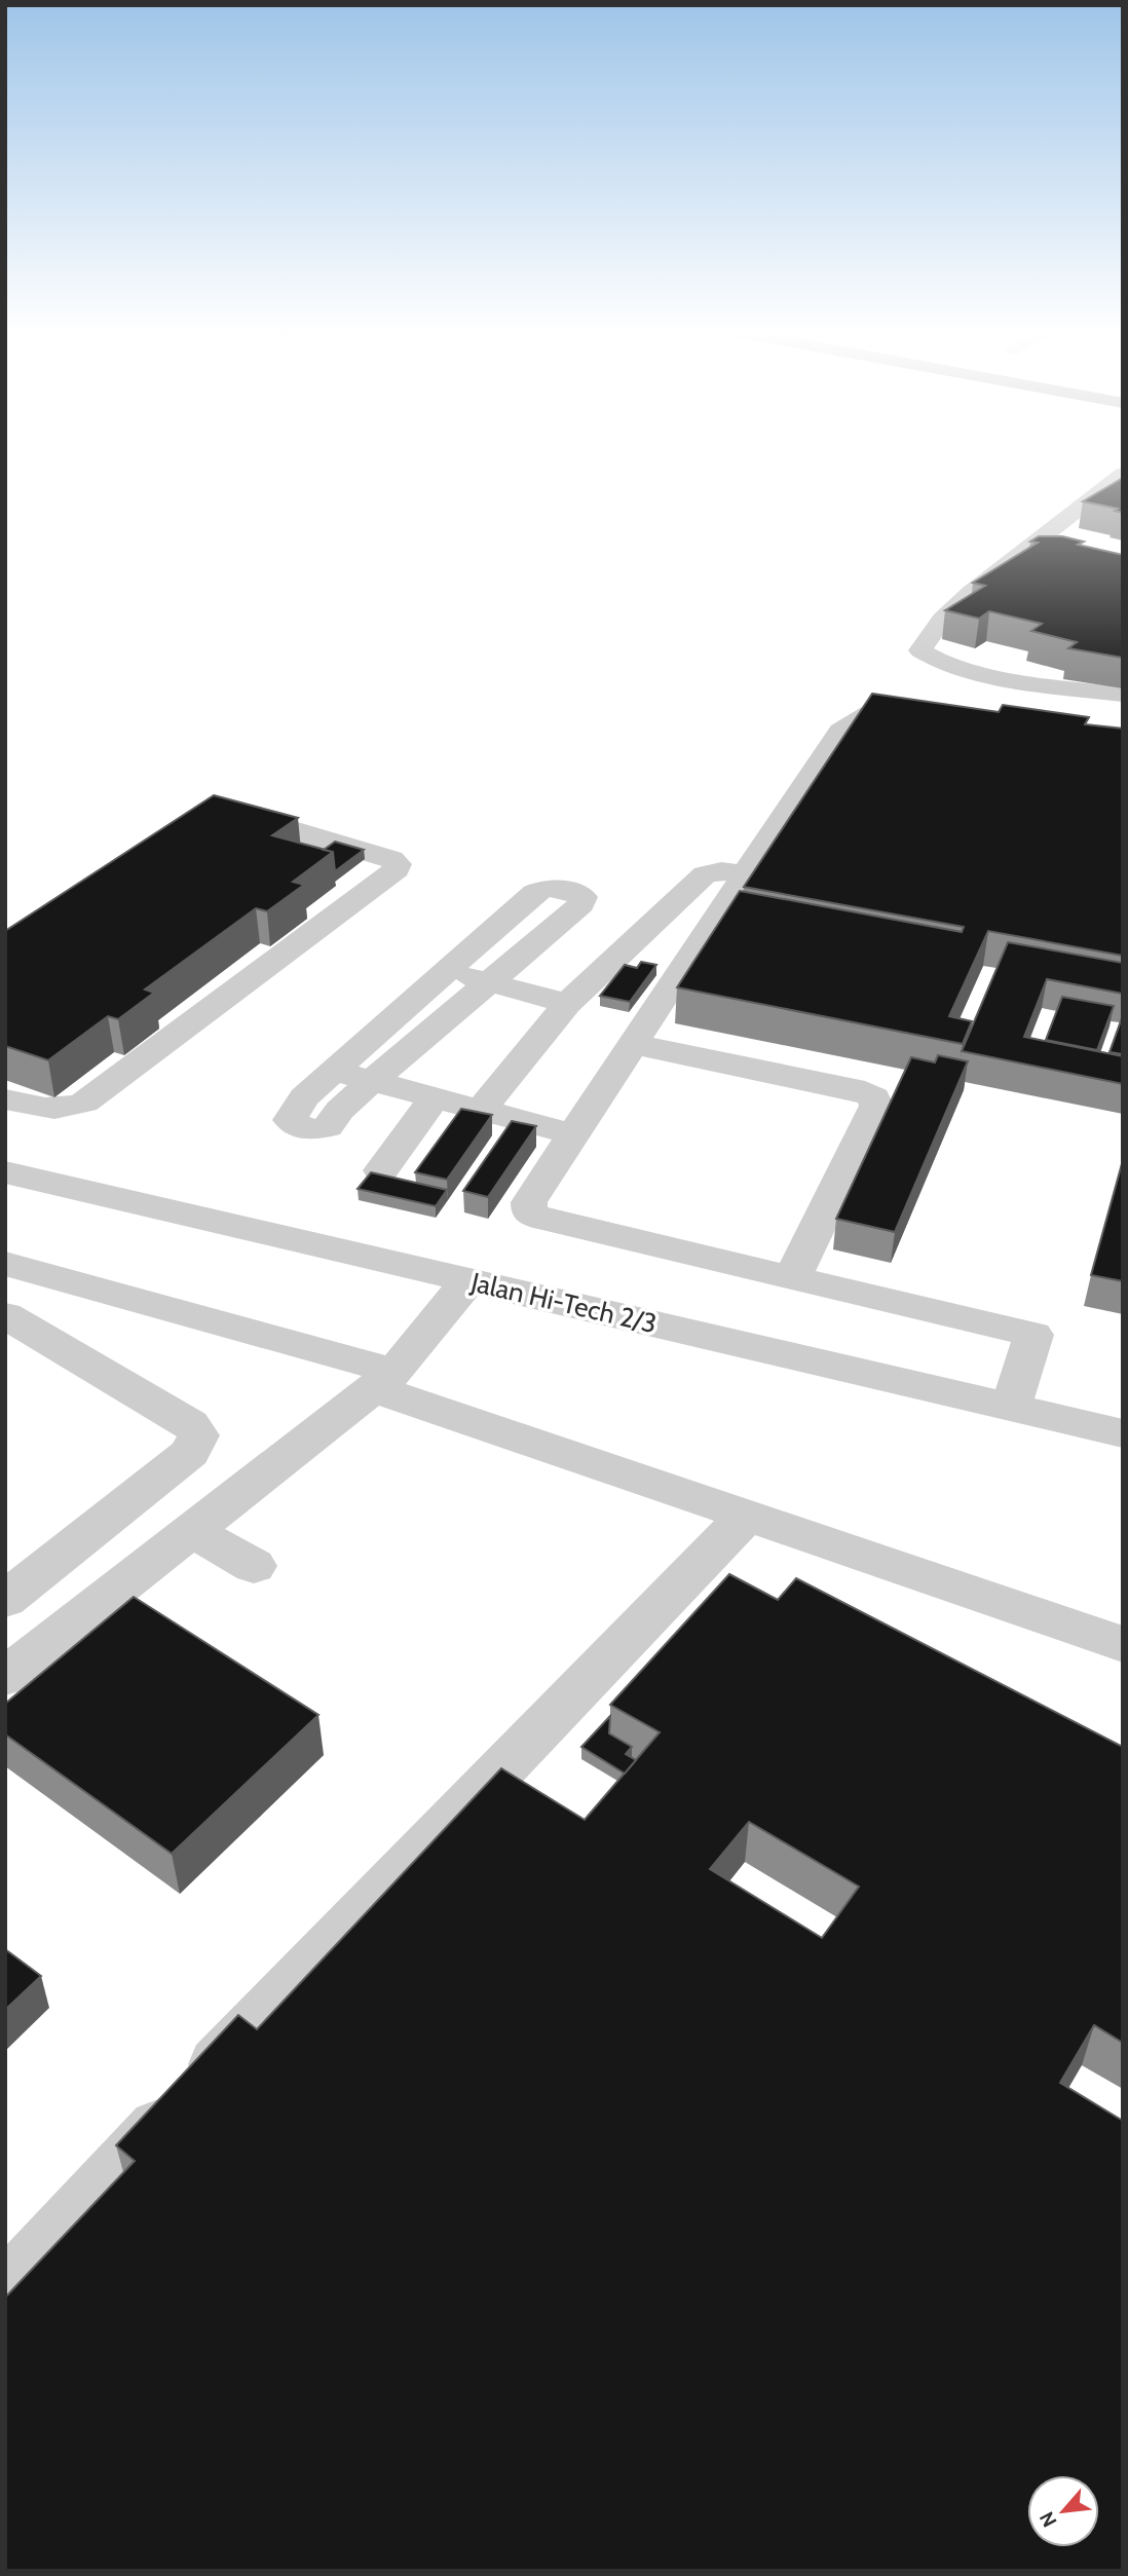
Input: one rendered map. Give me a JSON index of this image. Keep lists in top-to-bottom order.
{
  "streets": {
    "street": ["Jalan Hi-Tech 2/3"]
  },
  "north": "bottom left"
}
